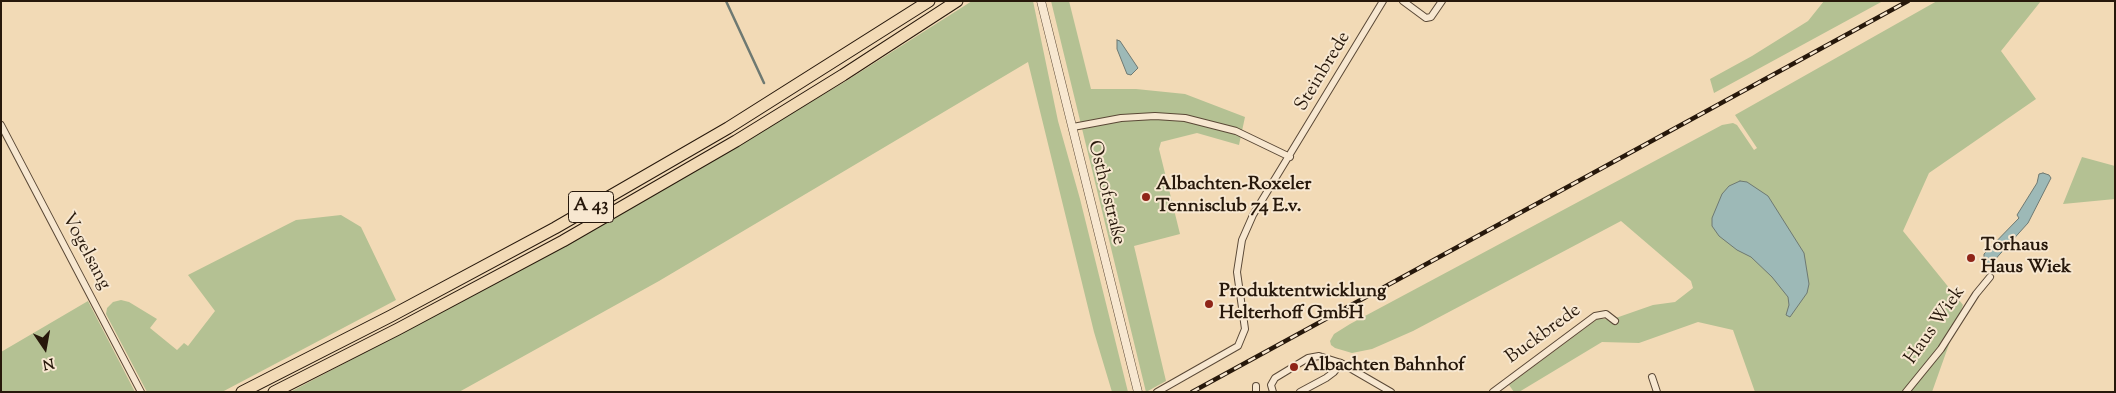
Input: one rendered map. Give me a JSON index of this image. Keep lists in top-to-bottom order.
{
  "streets": {
    "highway": ["A 43"],
    "street": [
      "Steinbrede",
      "Osthofstraße",
      "Vogelsang",
      "Haus Wiek",
      "Buckbrede"
    ]
  },
  "places": [
    "Albachten-Roxeler Tennisclub 74 E.v.",
    "Torhaus Haus Wiek",
    "Produktentwicklung Helterhoff GmbH",
    "Albachten Bahnhof"
  ],
  "north": "bottom"
}
